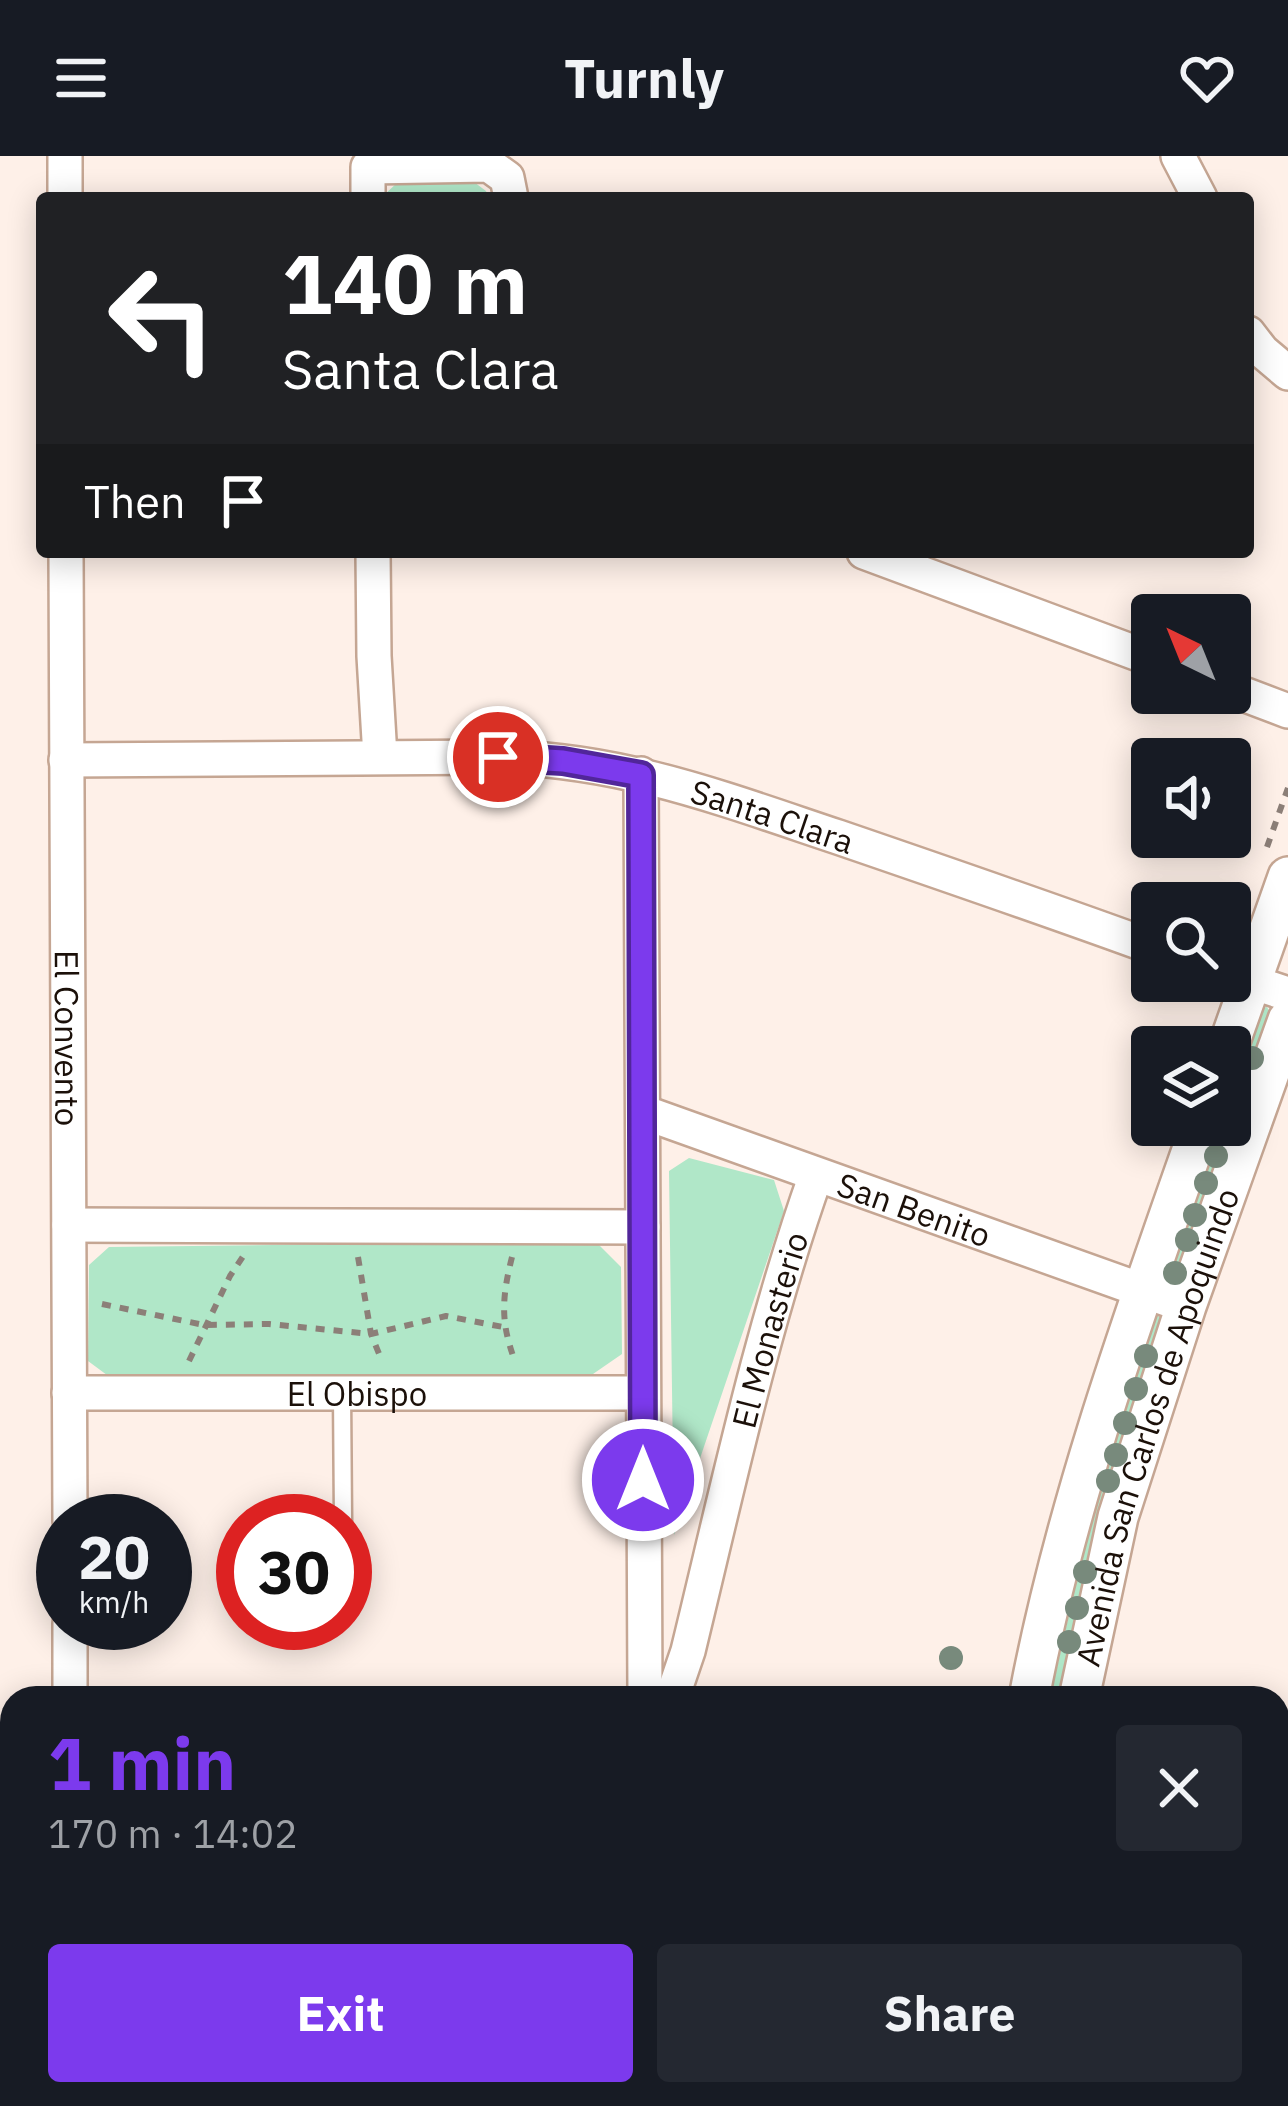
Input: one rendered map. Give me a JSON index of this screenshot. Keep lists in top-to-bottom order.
{
  "streets": {
    "street": [
      "Santa Clara",
      "El Convento",
      "San Benito",
      "El Monasterio",
      "El Obispo",
      "Avenida San Carlos de Apoquindo"
    ]
  },
  "crossings": [
    ["Santa Clara", "El Convento"],
    ["El Convento", "El Obispo"],
    ["San Benito", "El Monasterio"],
    ["San Benito", "Avenida San Carlos de Apoquindo"]
  ],
  "north": "top left",
  "page": {
    "header": "Turnly",
    "turn": ["140 m", "Santa Clara"],
    "then": "Then",
    "speed": "20 km/h",
    "limit": "30",
    "heading": ["1 min", "170 m · 14:02"],
    "buttons": ["Exit", "Share"]
  }
}
